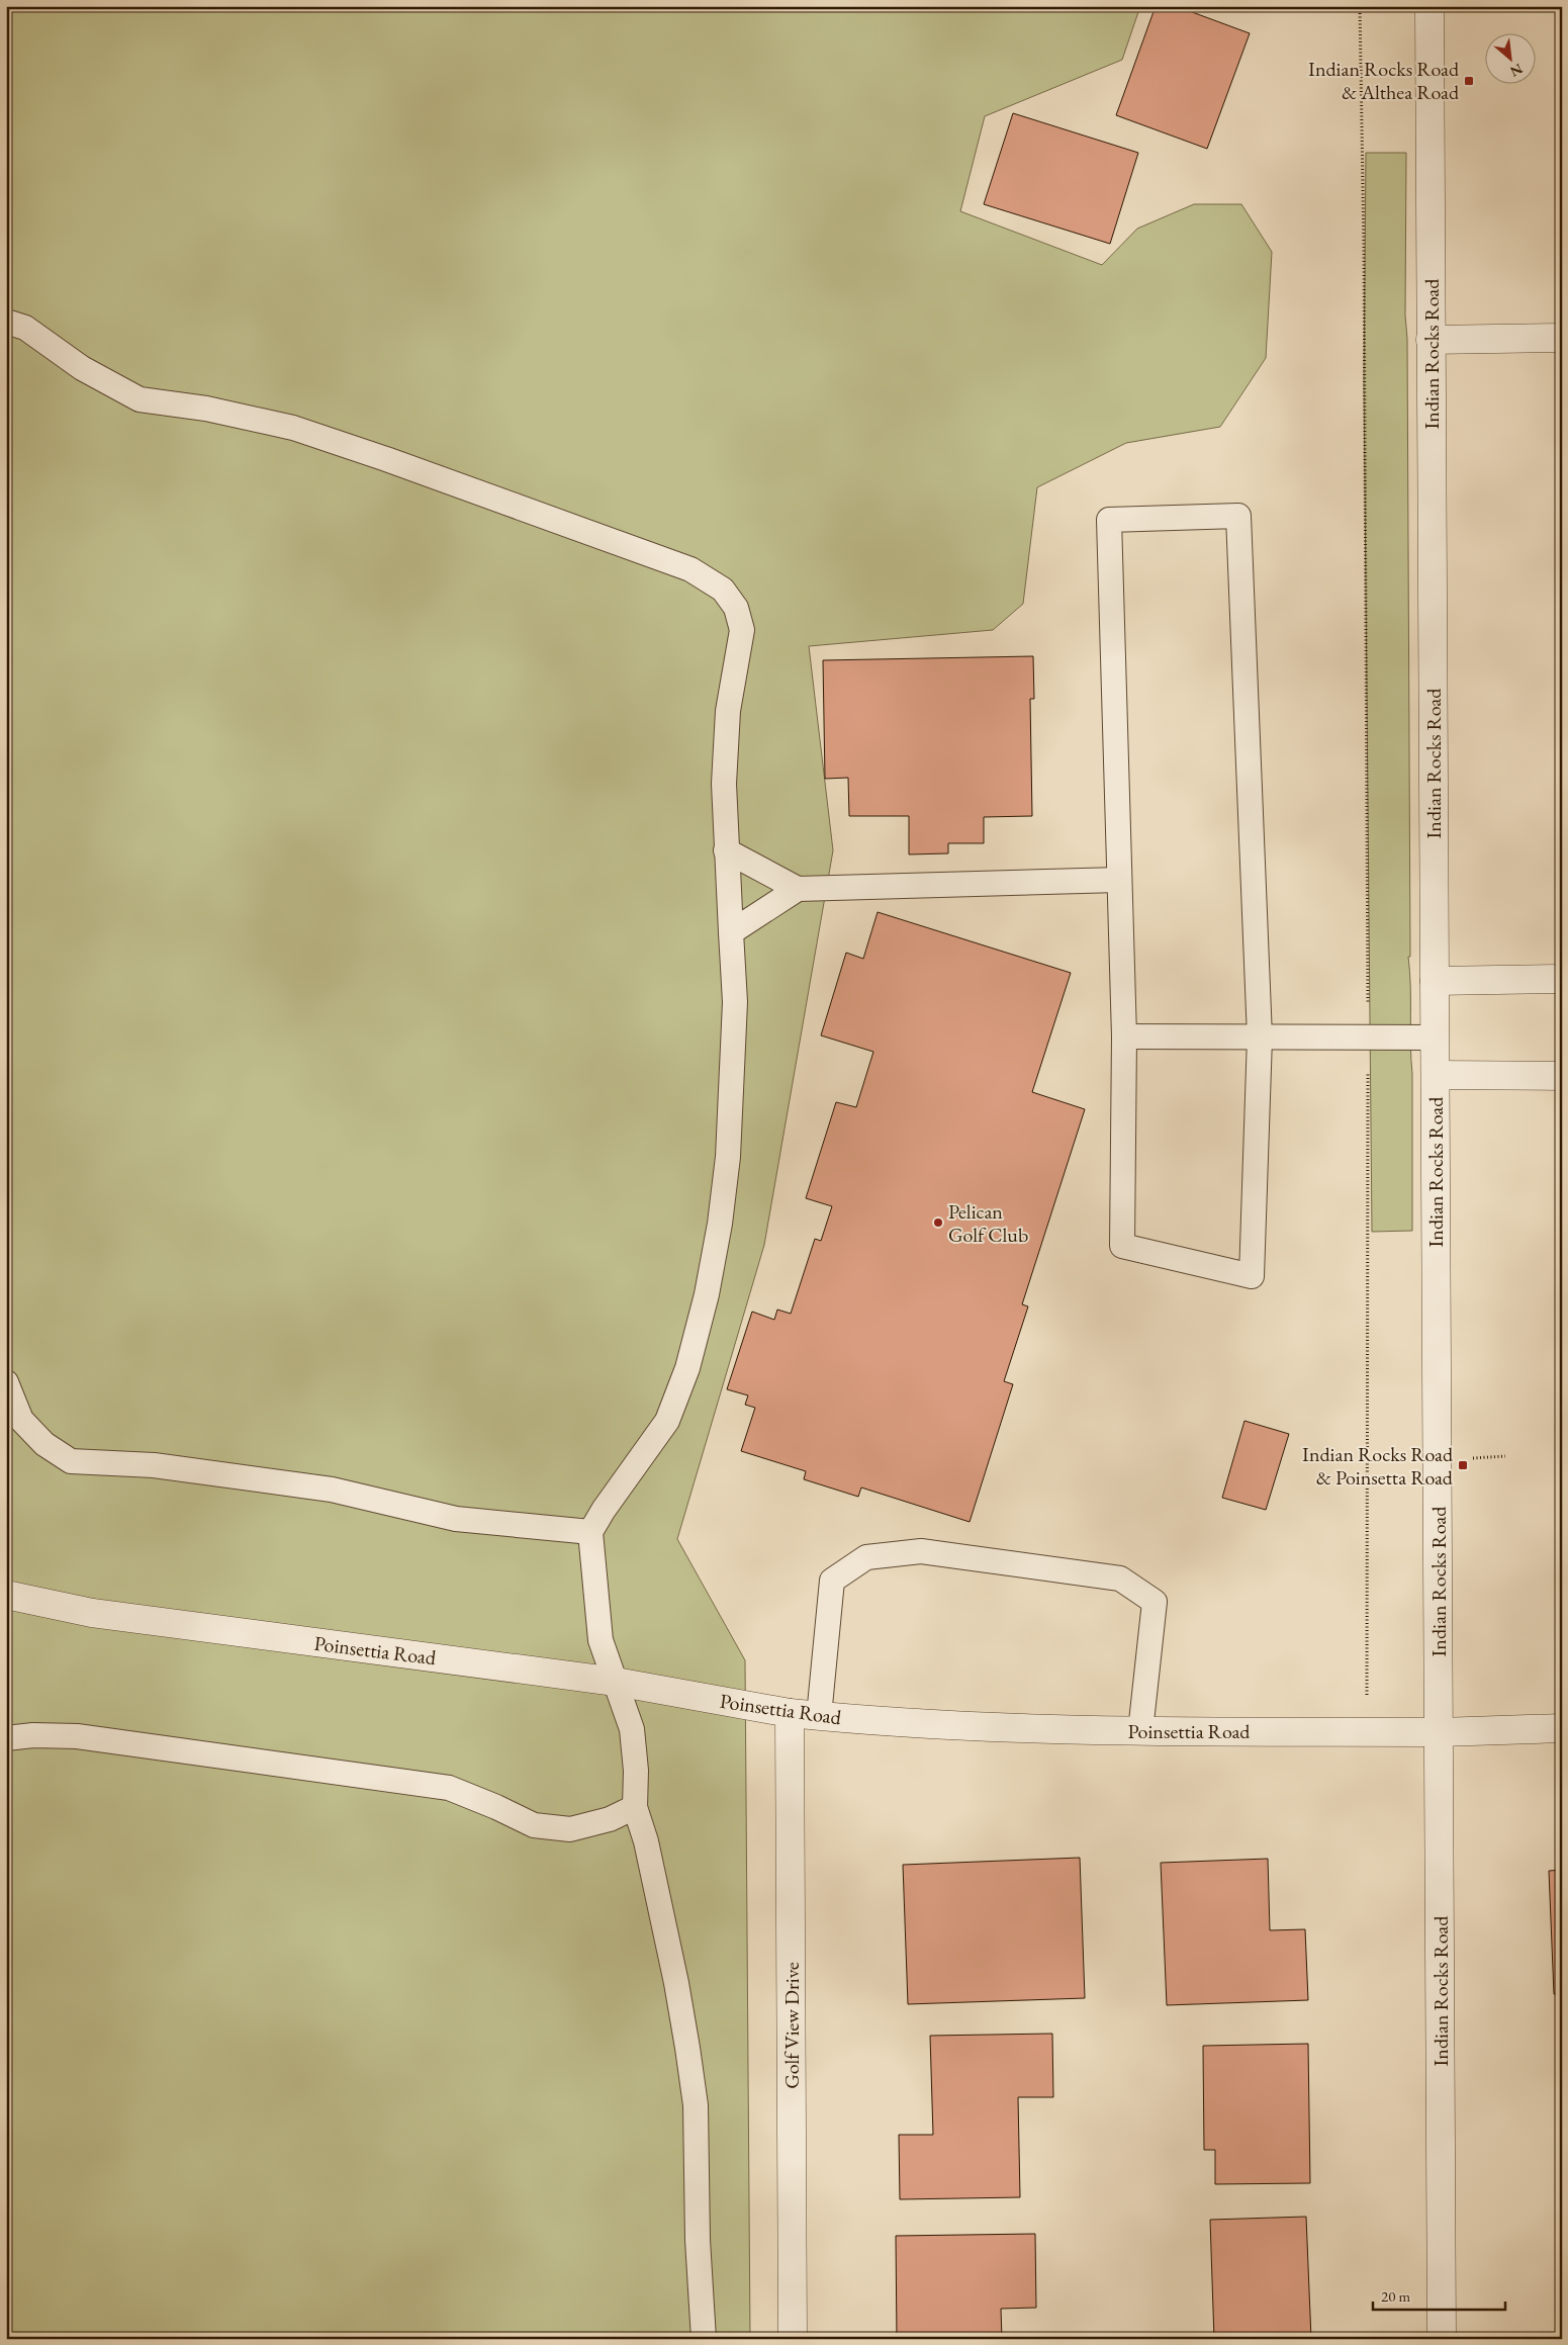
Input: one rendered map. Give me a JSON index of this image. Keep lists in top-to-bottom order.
{
  "streets": {
    "street": ["Indian Rocks Road", "Poinsettia Road", "Golf View Drive"]
  },
  "crossings": [
    ["Indian Rocks Road", "Poinsettia Road"],
    ["Poinsettia Road", "Golf View Drive"]
  ],
  "places": {
    "transit": ["Indian Rocks Road & Althea Road", "Indian Rocks Road & Poinsetta Road"],
    "other": ["Pelican Golf Club"]
  },
  "scale_bar": "20 m",
  "north": "bottom right"
}
